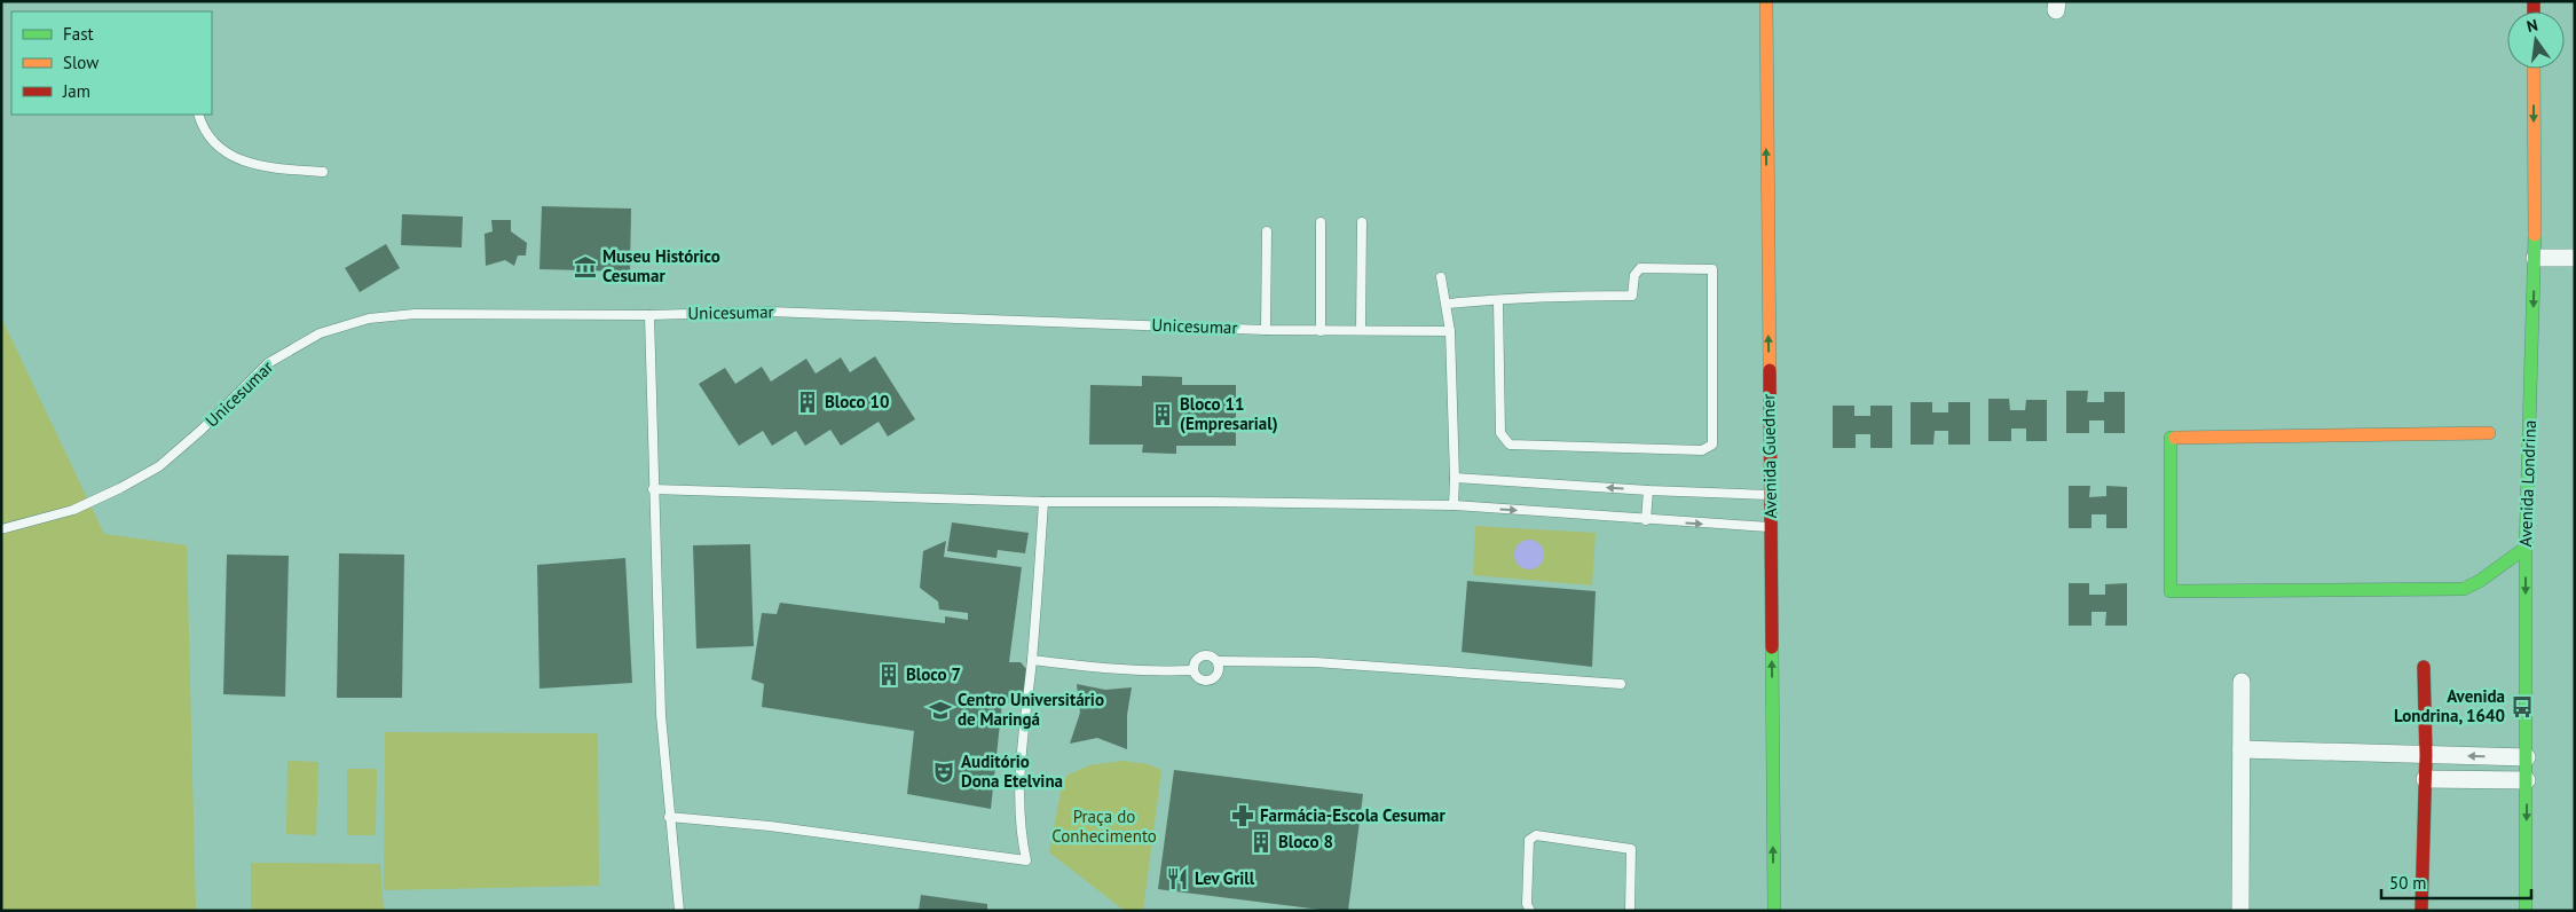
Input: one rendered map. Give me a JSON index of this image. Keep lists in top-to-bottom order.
{
  "streets": {
    "street": ["Avenida Guedner", "Avenida Londrina"],
    "lane": ["Unicesumar"]
  },
  "one_way": ["Avenida Guedner", "Avenida Londrina"],
  "parks": ["Praça do Conhecimento"],
  "places": {
    "museum": ["Museu Histórico Cesumar"],
    "building": [
      "Bloco 10",
      "Bloco 11 (Empresarial)",
      "Bloco 7",
      "Bloco 8"
    ],
    "bus stop": ["Avenida Londrina, 1640"],
    "school or university": ["Centro Universitário de Maringá"],
    "theatre": ["Auditório Dona Etelvina"],
    "pharmacy": ["Farmácia-Escola Cesumar"],
    "restaurant": ["Lev Grill"]
  },
  "legend": ["Fast", "Slow", "Jam"],
  "scale_bar": "50 m",
  "north": "top"
}
